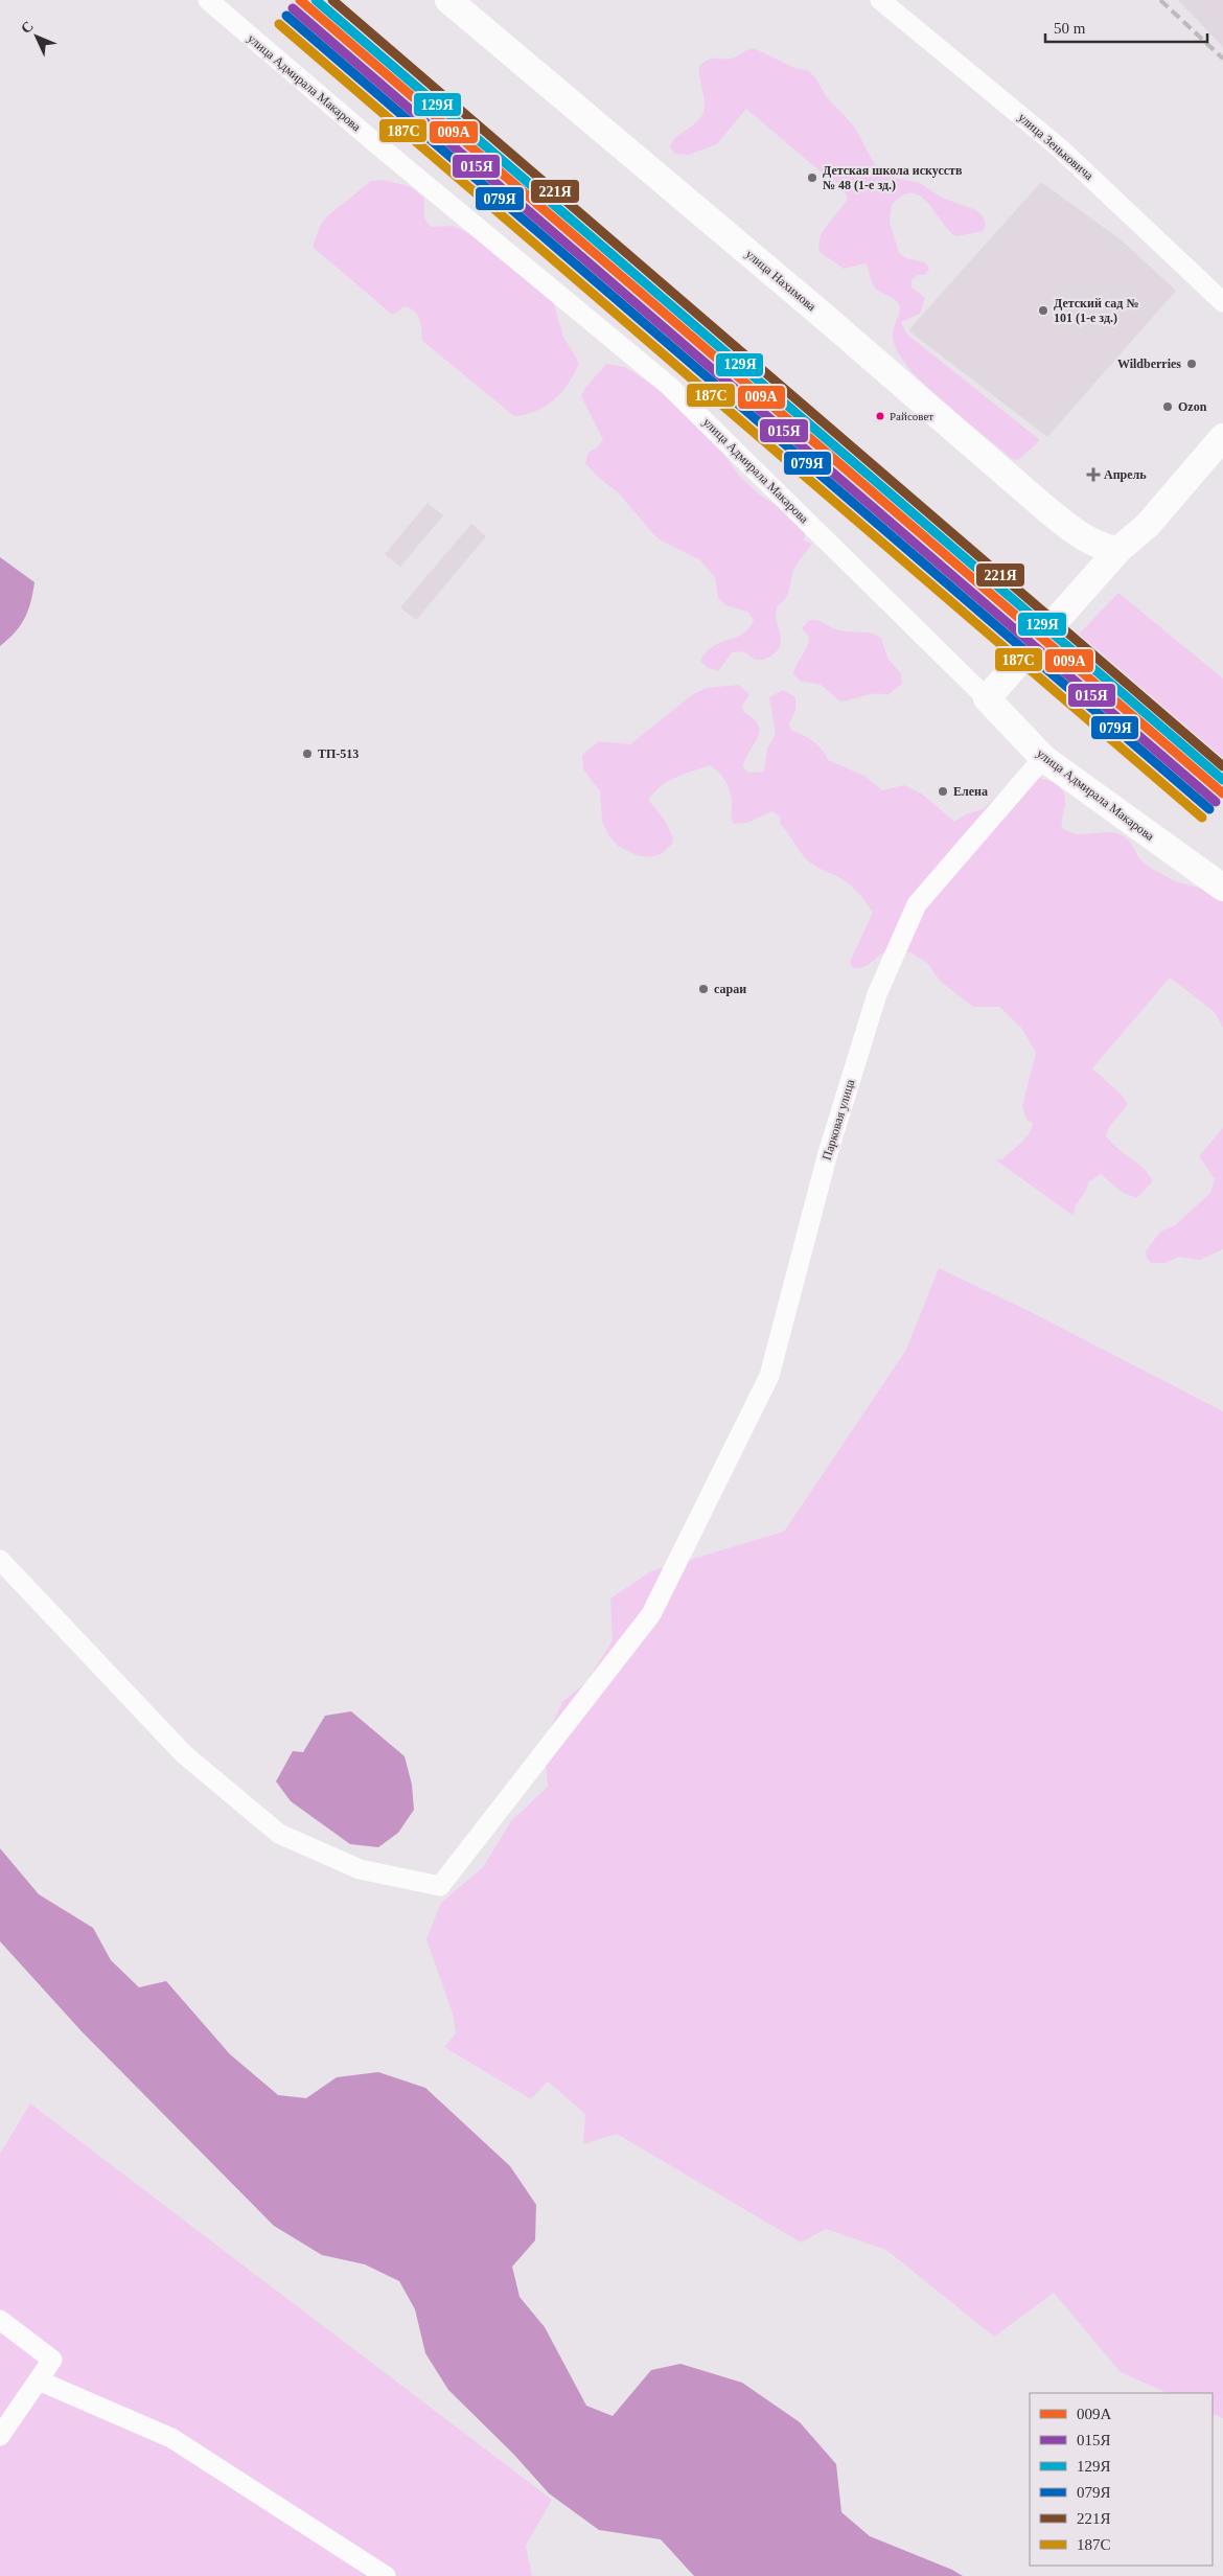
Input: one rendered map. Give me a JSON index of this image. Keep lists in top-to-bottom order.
{
  "streets": {
    "main road": ["улица Адмирала Макарова", "улица Нахимова"],
    "street": ["улица Зеньковича", "Парковая улица"]
  },
  "crossings": [
    ["улица Адмирала Макарова", "Парковая улица"]
  ],
  "places": {
    "other": [
      "Детская школа искусств № 48 (1-е зд.)",
      "Детский сад № 101 (1-е зд.)",
      "Wildberries",
      "Ozon",
      "Райсовет",
      "ТП-513",
      "Елена",
      "сараи"
    ],
    "health": ["Апрель"]
  },
  "lines": [
    "transit line 009А",
    "transit line 129Я",
    "transit line 221Я",
    "transit line 015Я",
    "transit line 079Я",
    "transit line 187С"
  ],
  "legend": [
    "009А",
    "015Я",
    "129Я",
    "079Я",
    "221Я",
    "187С"
  ],
  "scale_bar": "50 m",
  "north": "top left"
}
